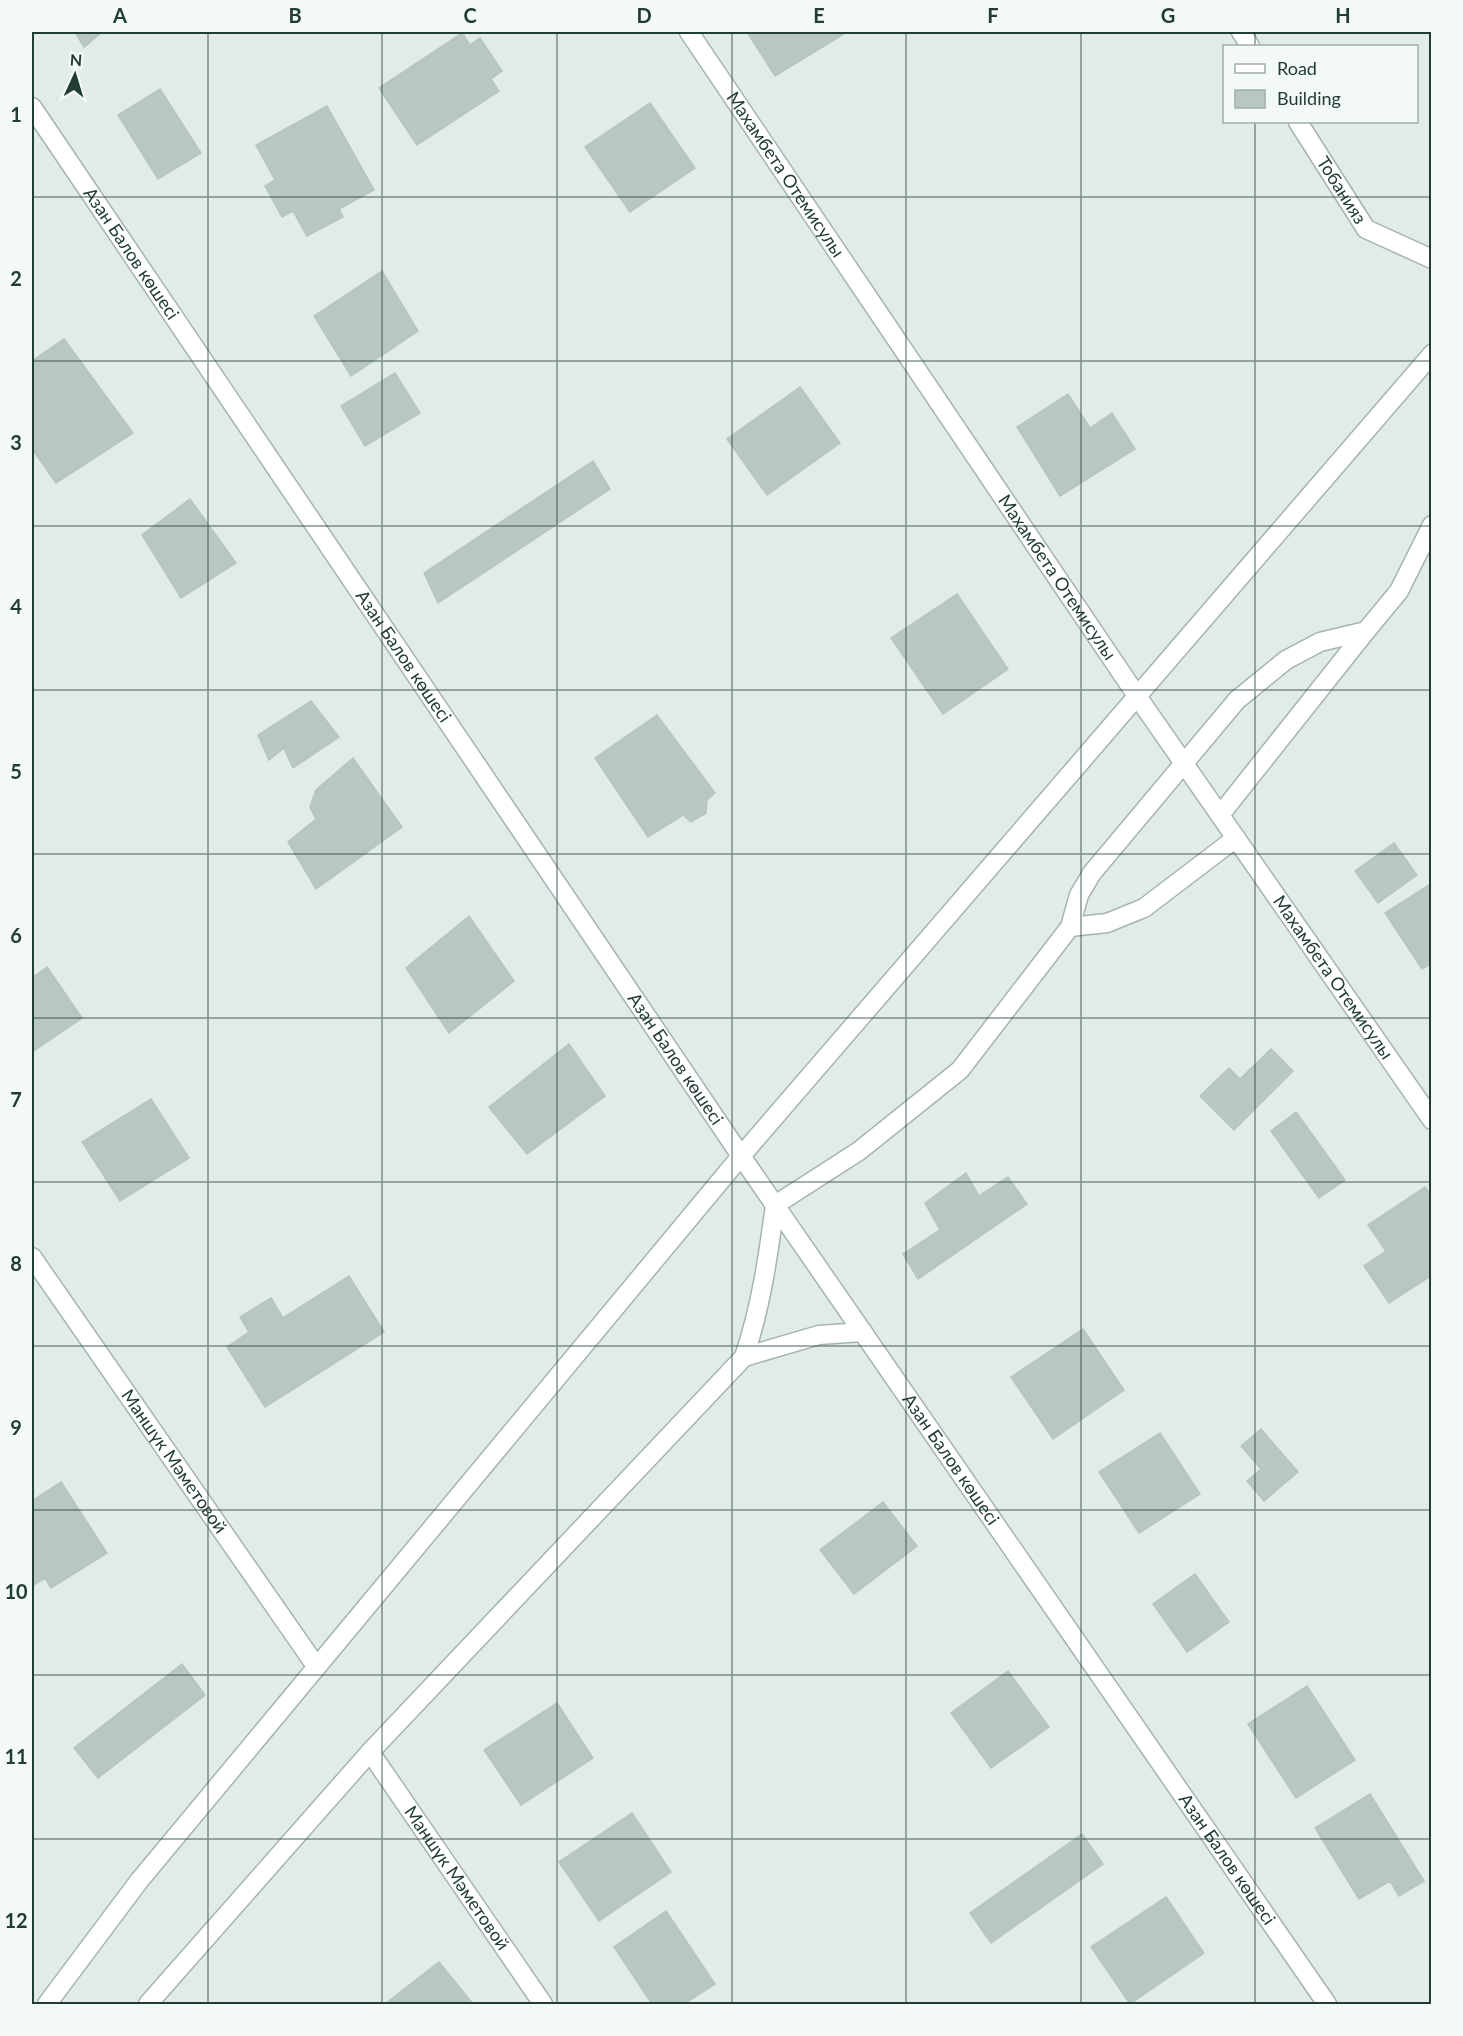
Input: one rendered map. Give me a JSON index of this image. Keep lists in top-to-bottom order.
{
  "streets": {
    "street": [
      "Махамбета Отемисулы",
      "Тобанияз",
      "Азан Балов көшесі",
      "Маншүк Мәметовой"
    ]
  },
  "legend": ["Road", "Building"],
  "north": "top",
  "grid": {
    "columns": [
      "A",
      "B",
      "C",
      "D",
      "E",
      "F",
      "G",
      "H"
    ],
    "rows": [
      "1",
      "2",
      "3",
      "4",
      "5",
      "6",
      "7",
      "8",
      "9",
      "10",
      "11",
      "12"
    ]
  }
}
